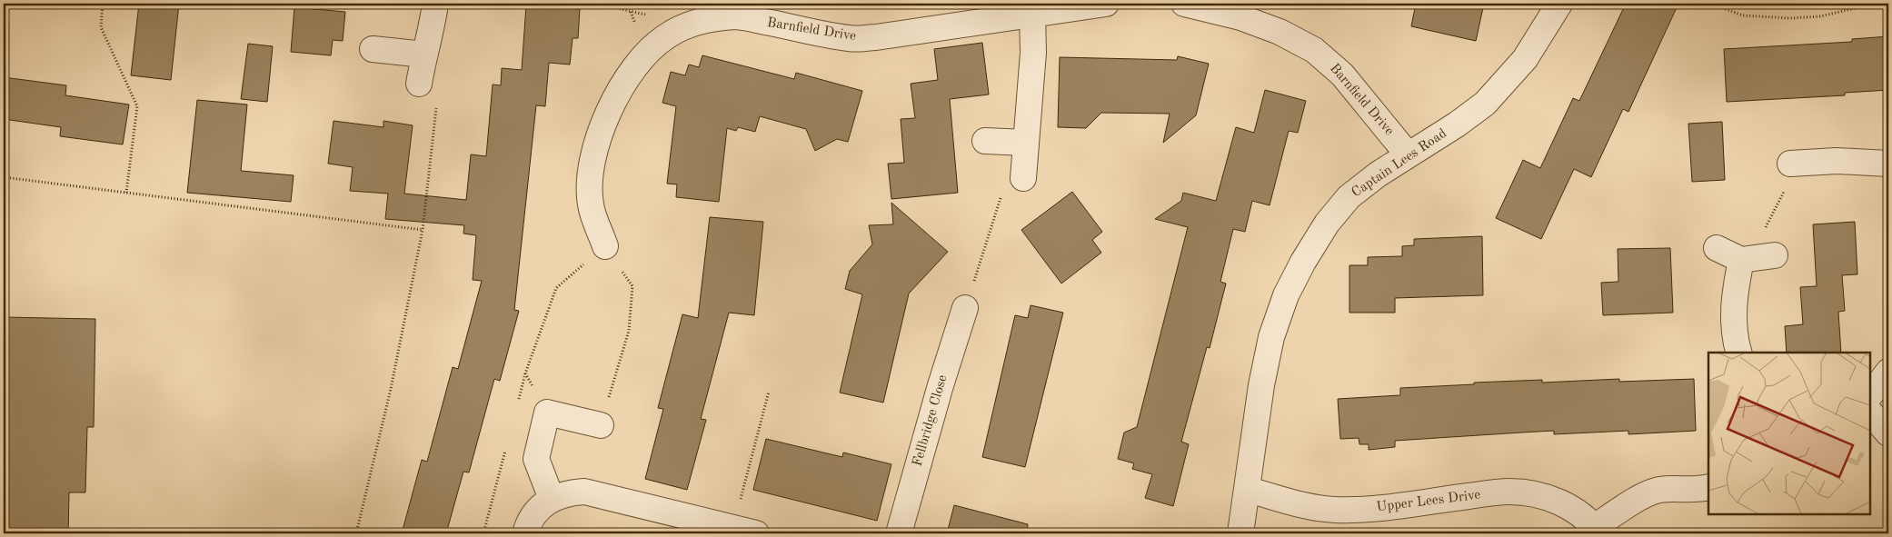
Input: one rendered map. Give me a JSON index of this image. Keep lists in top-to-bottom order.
{
  "streets": {
    "street": [
      "Barnfield Drive",
      "Captain Lees Road",
      "Fellbridge Close",
      "Upper Lees Drive"
    ]
  },
  "crossings": [
    ["Barnfield Drive", "Captain Lees Road"],
    ["Captain Lees Road", "Upper Lees Drive"]
  ]
}
